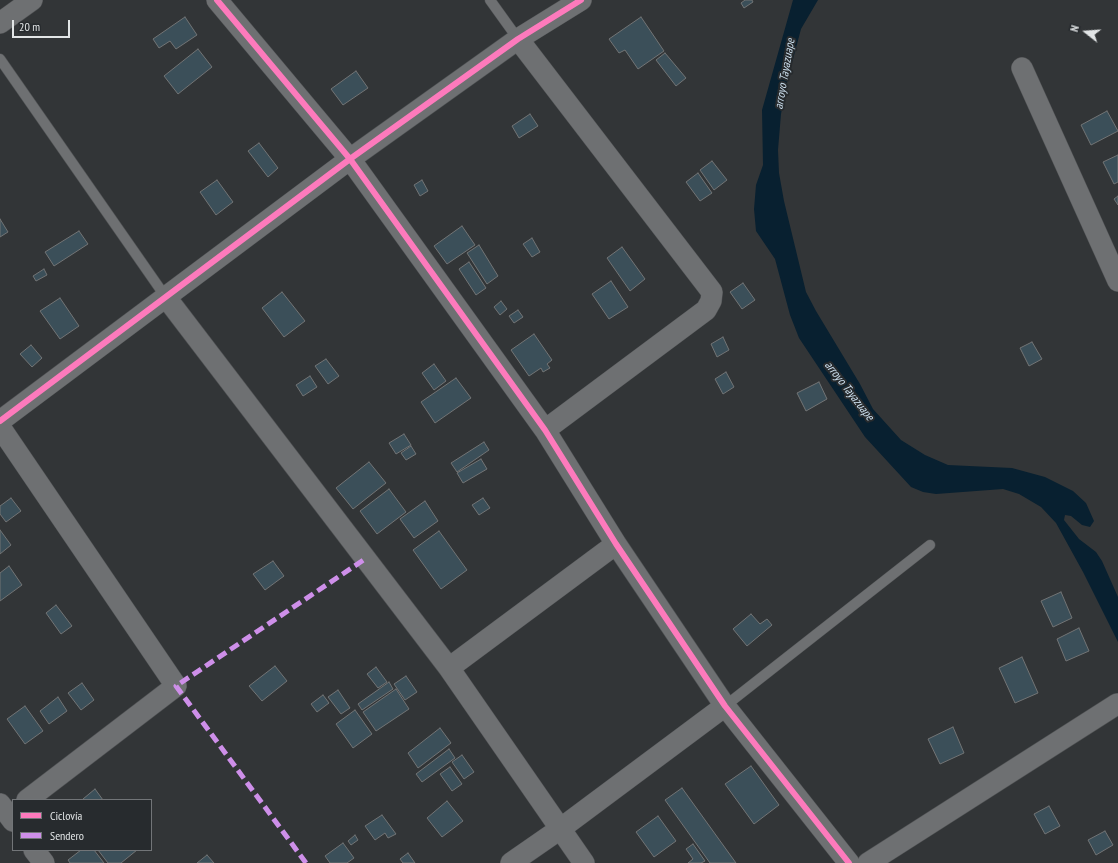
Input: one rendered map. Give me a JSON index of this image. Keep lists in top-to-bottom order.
{
  "water": ["arroyo Tayazuape"],
  "legend": ["Ciclovía", "Sendero"],
  "scale_bar": "20 m",
  "north": "left"
}
